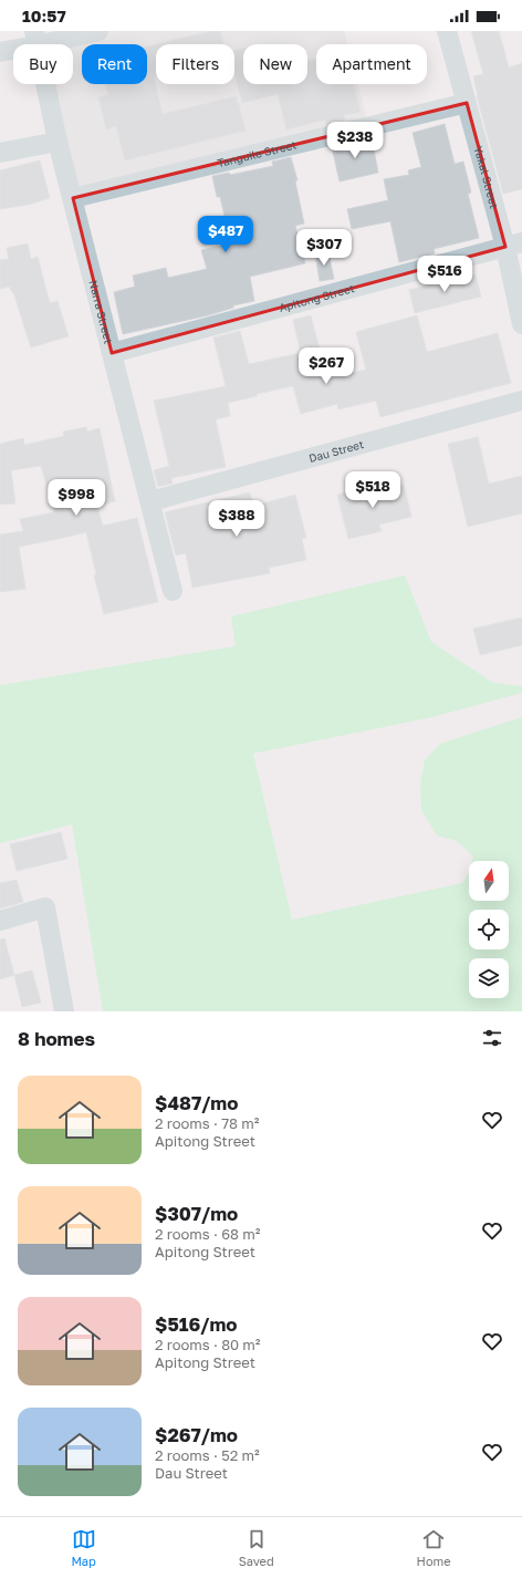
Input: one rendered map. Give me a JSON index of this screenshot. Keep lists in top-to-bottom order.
{
  "streets": {
    "street": [
      "Tanguile Street",
      "Yakal Street",
      "Apitong Street",
      "Narra Street",
      "Dau Street"
    ]
  },
  "crossings": [
    ["Tanguile Street", "Yakal Street"],
    ["Tanguile Street", "Narra Street"],
    ["Yakal Street", "Apitong Street"],
    ["Apitong Street", "Narra Street"],
    ["Narra Street", "Dau Street"]
  ],
  "north": "top",
  "page": {
    "status": "10:57",
    "chip": [
      "Buy",
      "Rent",
      "Filters",
      "New",
      "Apartment"
    ],
    "price": [
      "$238",
      "$487",
      "$307",
      "$516",
      "$267",
      "$518",
      "$998",
      "$388"
    ],
    "heading": "8 homes",
    "list": [
      {
        "name": "$487/mo",
        "note": "2 rooms · 78 m² · Apitong Street"
      },
      {
        "name": "$307/mo",
        "note": "2 rooms · 68 m² · Apitong Street"
      },
      {
        "name": "$516/mo",
        "note": "2 rooms · 80 m² · Apitong Street"
      },
      {
        "name": "$267/mo",
        "note": "2 rooms · 52 m² · Dau Street"
      }
    ],
    "tabs": ["Map", "Saved", "Home"]
  }
}
